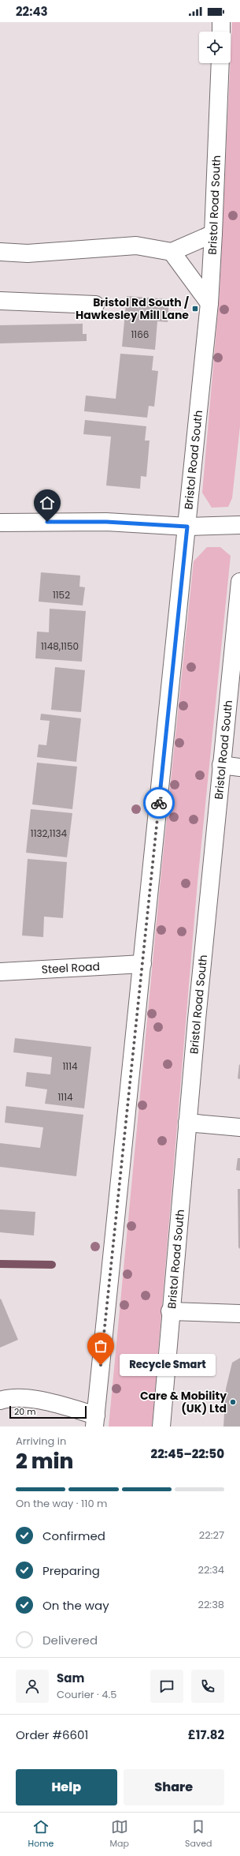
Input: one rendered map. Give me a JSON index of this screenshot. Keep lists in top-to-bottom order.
{
  "streets": {
    "main road": ["Bristol Road South", "Steel Road"]
  },
  "crossings": [
    ["Bristol Road South", "Steel Road"]
  ],
  "places": {
    "transit": ["Bristol Rd South / Hawkesley Mill Lane"],
    "other": ["Recycle Smart", "Care & Mobility (UK) Ltd"]
  },
  "house_numbers": [
    "1166",
    "1152",
    "1148,1150",
    "1132,1134",
    "1114",
    "1114"
  ],
  "scale_bar": "20 m",
  "page": {
    "status": "22:43",
    "bubble": "Recycle Smart",
    "scale": "20 m",
    "heading": ["2 min", "Arriving in", "22:45–22:50"],
    "panel": [
      "Sam",
      "Courier · 4.5",
      "Order #6601",
      "£17.82"
    ],
    "bar": "On the way · 110 m",
    "list": [
      ["Confirmed", "22:27"],
      ["Preparing", "22:34"],
      ["On the way", "22:38"],
      "Delivered"
    ],
    "buttons": ["Help", "Share"],
    "tabs": ["Home", "Map", "Saved"]
  }
}
